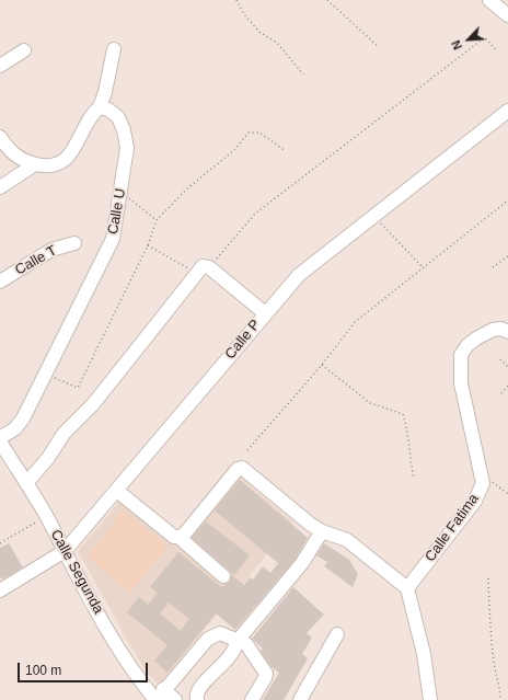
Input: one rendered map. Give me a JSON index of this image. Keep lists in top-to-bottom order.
{
  "streets": {
    "street": [
      "Calle U",
      "Calle T",
      "Calle P",
      "Calle Fatima",
      "Calle Segunda"
    ]
  },
  "crossings": [
    ["Calle U", "Calle Segunda"],
    ["Calle P", "Calle Segunda"]
  ],
  "scale_bar": "100 m",
  "north": "bottom left"
}
